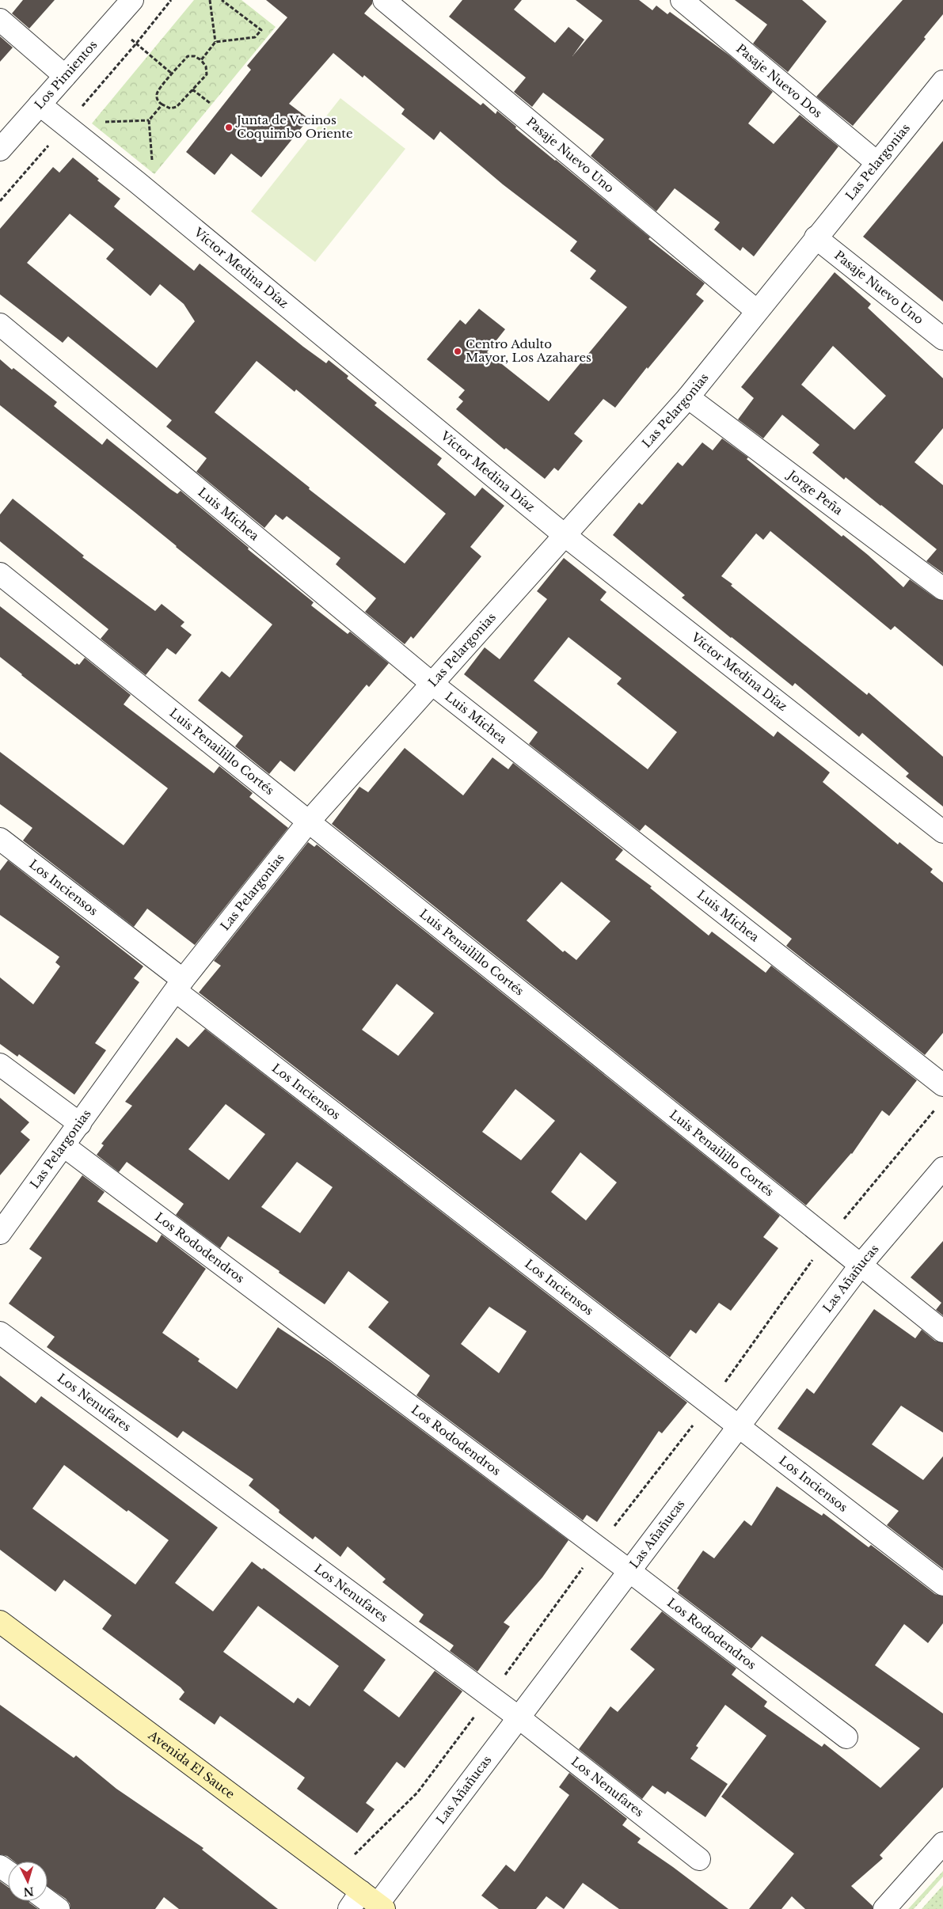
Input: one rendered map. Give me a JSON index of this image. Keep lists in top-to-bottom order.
{
  "streets": {
    "main road": ["Avenida El Sauce"],
    "street": [
      "Los Pimientos",
      "Pasaje Nuevo Dos",
      "Pasaje Nuevo Uno",
      "Las Pelargonias",
      "Víctor Medina Díaz",
      "Jorge Peña",
      "Luis Michea",
      "Luis Penailillo Cortés",
      "Los Inciensos",
      "Los Rododendros",
      "Las Añañucas",
      "Los Nenufares"
    ]
  },
  "crossings": [
    ["Los Pimientos", "Víctor Medina Díaz"],
    ["Pasaje Nuevo Dos", "Las Pelargonias"],
    ["Pasaje Nuevo Uno", "Las Pelargonias"],
    ["Las Pelargonias", "Víctor Medina Díaz"],
    ["Las Pelargonias", "Jorge Peña"],
    ["Las Pelargonias", "Luis Michea"],
    ["Las Pelargonias", "Luis Penailillo Cortés"],
    ["Las Pelargonias", "Los Inciensos"],
    ["Las Pelargonias", "Los Rododendros"],
    ["Luis Penailillo Cortés", "Las Añañucas"],
    ["Los Inciensos", "Las Añañucas"],
    ["Los Rododendros", "Las Añañucas"],
    ["Las Añañucas", "Los Nenufares"],
    ["Las Añañucas", "Avenida El Sauce"]
  ],
  "places": ["Junta de Vecinos Coquimbo Oriente", "Centro Adulto Mayor, Los Azahares"],
  "north": "bottom"
}
